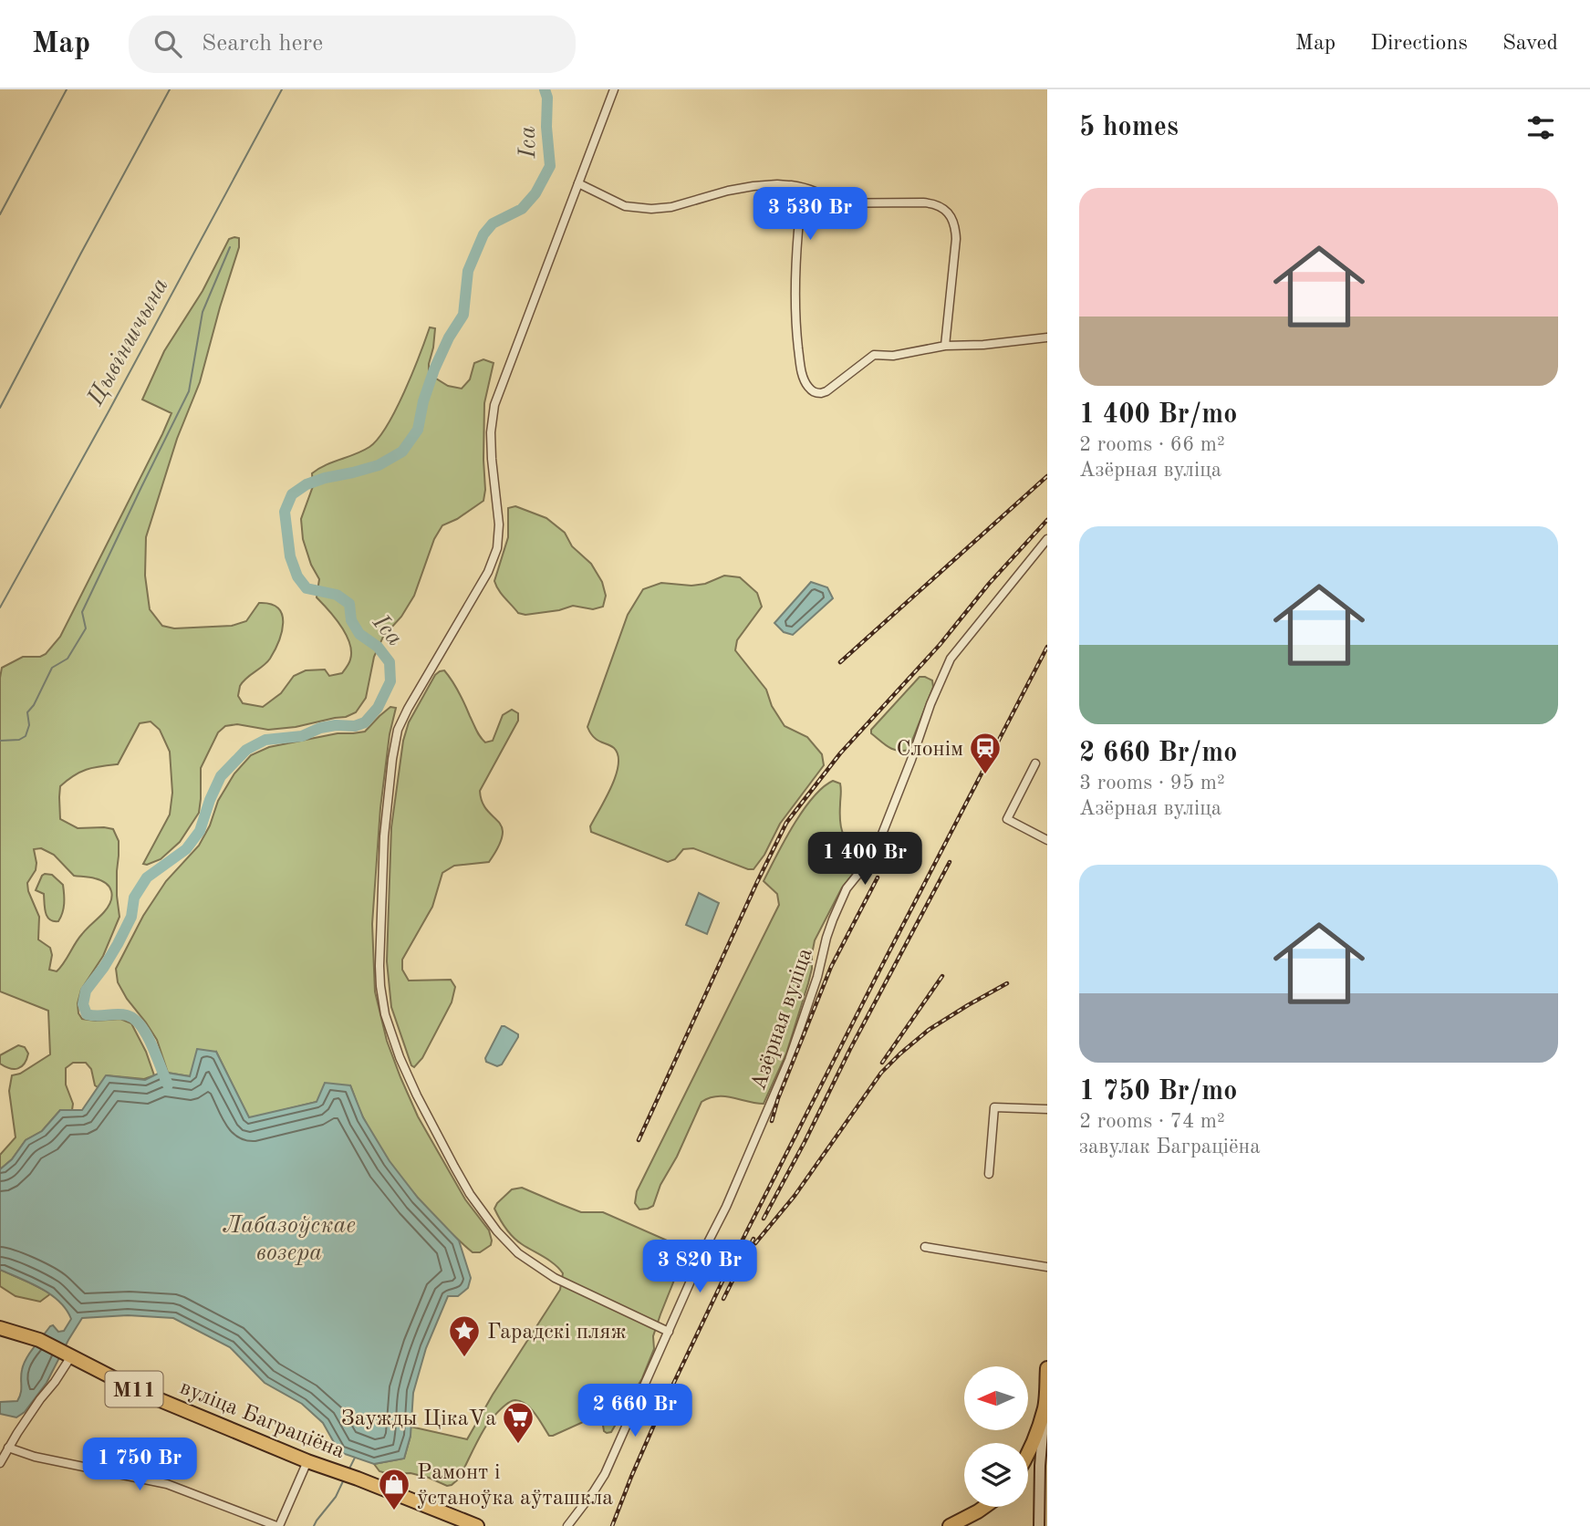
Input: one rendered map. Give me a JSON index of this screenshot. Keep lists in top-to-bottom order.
{
  "streets": {
    "highway": ["М11", "вуліца Баграціёна"],
    "street": ["Азёрная вуліца"]
  },
  "water": ["Іса", "Цывіншчына", "Лабазоўскае возера"],
  "places": {
    "station": ["Слонім"],
    "place": ["Гарадскі пляж"],
    "supermarket": ["Заужды ЦікаVа"],
    "shop": ["Рамонт і ўстаноўка аўташкла"]
  },
  "north": "left",
  "page": {
    "header": "Map",
    "search": "Search here",
    "nav": ["Map", "Directions", "Saved"],
    "heading": "5 homes",
    "list": [
      {
        "name": "1 400 Br/mo",
        "note": "2 rooms · 66 m² · Азёрная вуліца"
      },
      {
        "name": "2 660 Br/mo",
        "note": "3 rooms · 95 m² · Азёрная вуліца"
      },
      {
        "name": "1 750 Br/mo",
        "note": "2 rooms · 74 m² · завулак Баграціёна"
      }
    ],
    "price": [
      "3 530 Br",
      "1 400 Br",
      "3 820 Br",
      "2 660 Br",
      "1 750 Br"
    ]
  }
}
